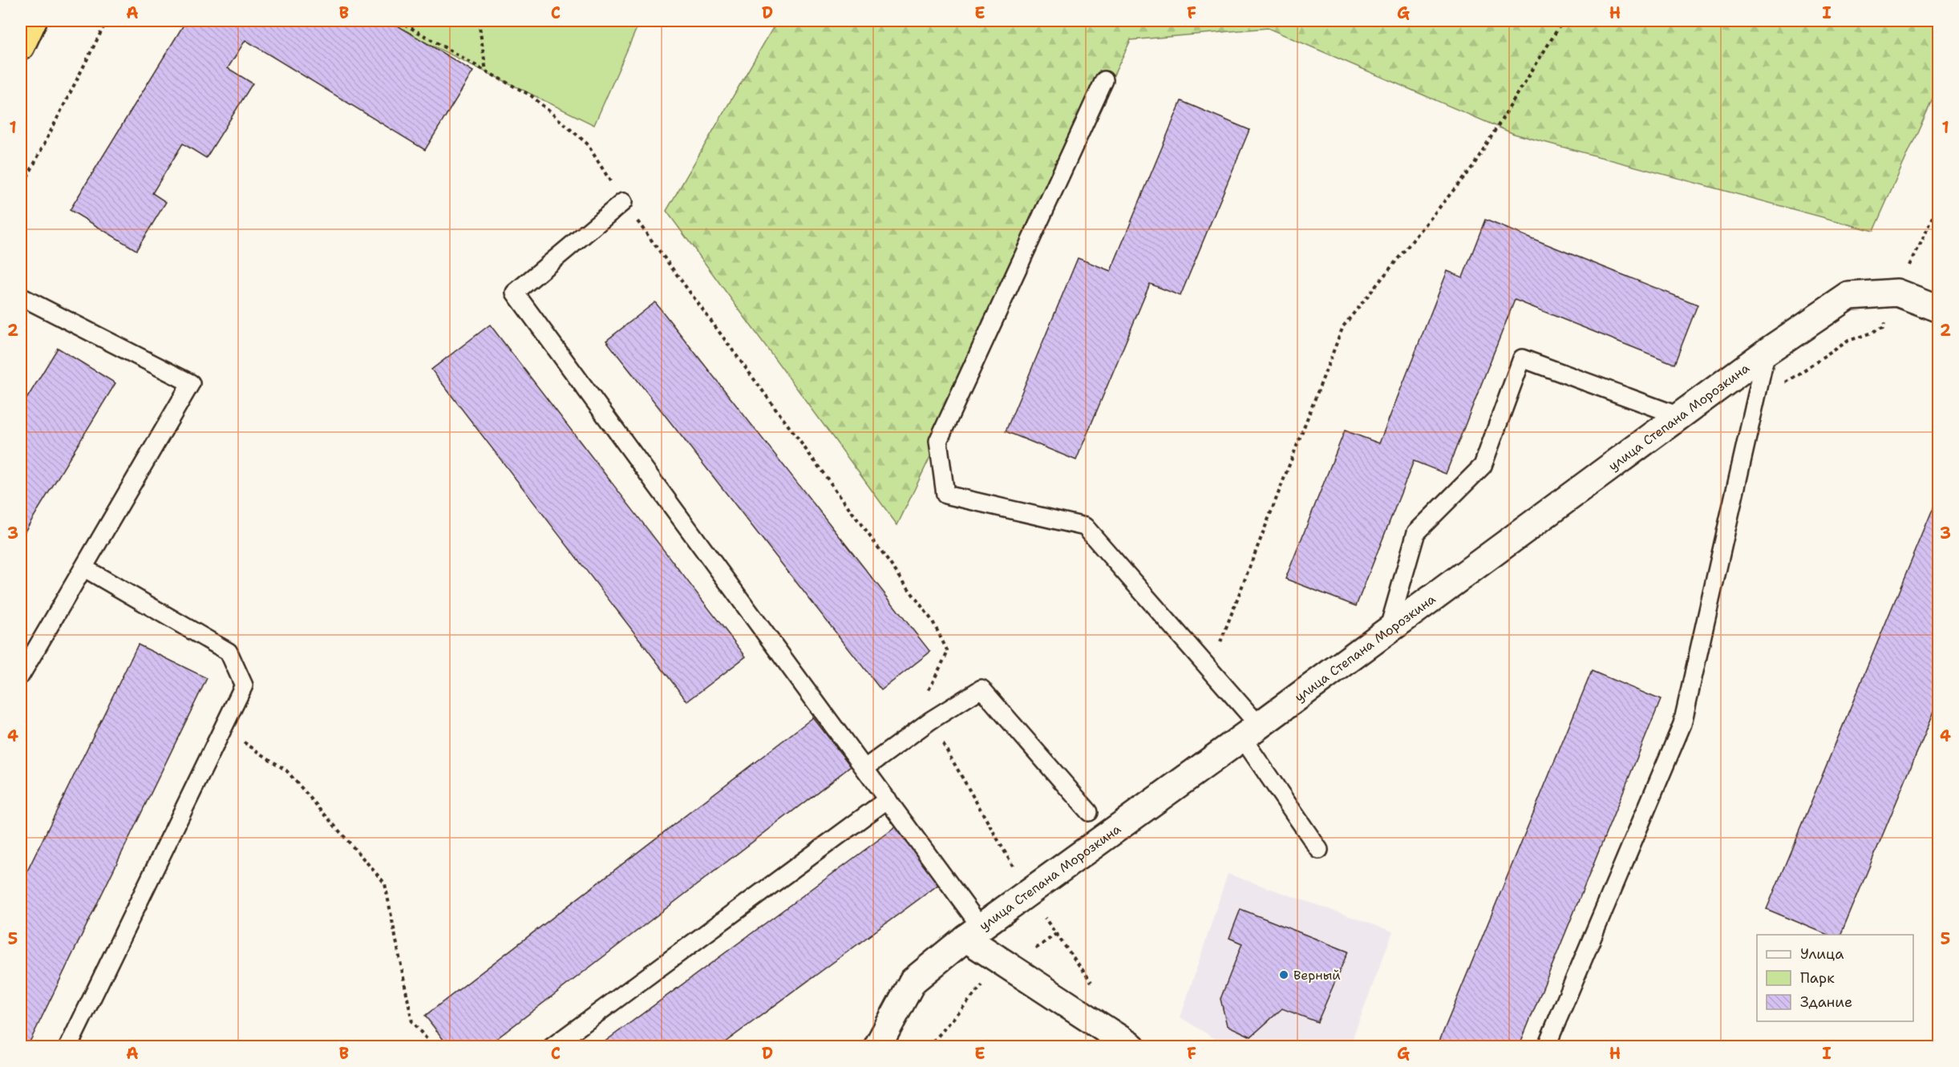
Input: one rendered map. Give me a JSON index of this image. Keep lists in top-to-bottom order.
{
  "streets": {
    "street": ["улица Степана Морозкина"]
  },
  "places": ["Верный"],
  "legend": ["Улица", "Парк", "Здание"],
  "grid": {
    "columns": [
      "A",
      "B",
      "C",
      "D",
      "E",
      "F",
      "G",
      "H",
      "I"
    ],
    "rows": [
      "1",
      "2",
      "3",
      "4",
      "5"
    ]
  }
}
